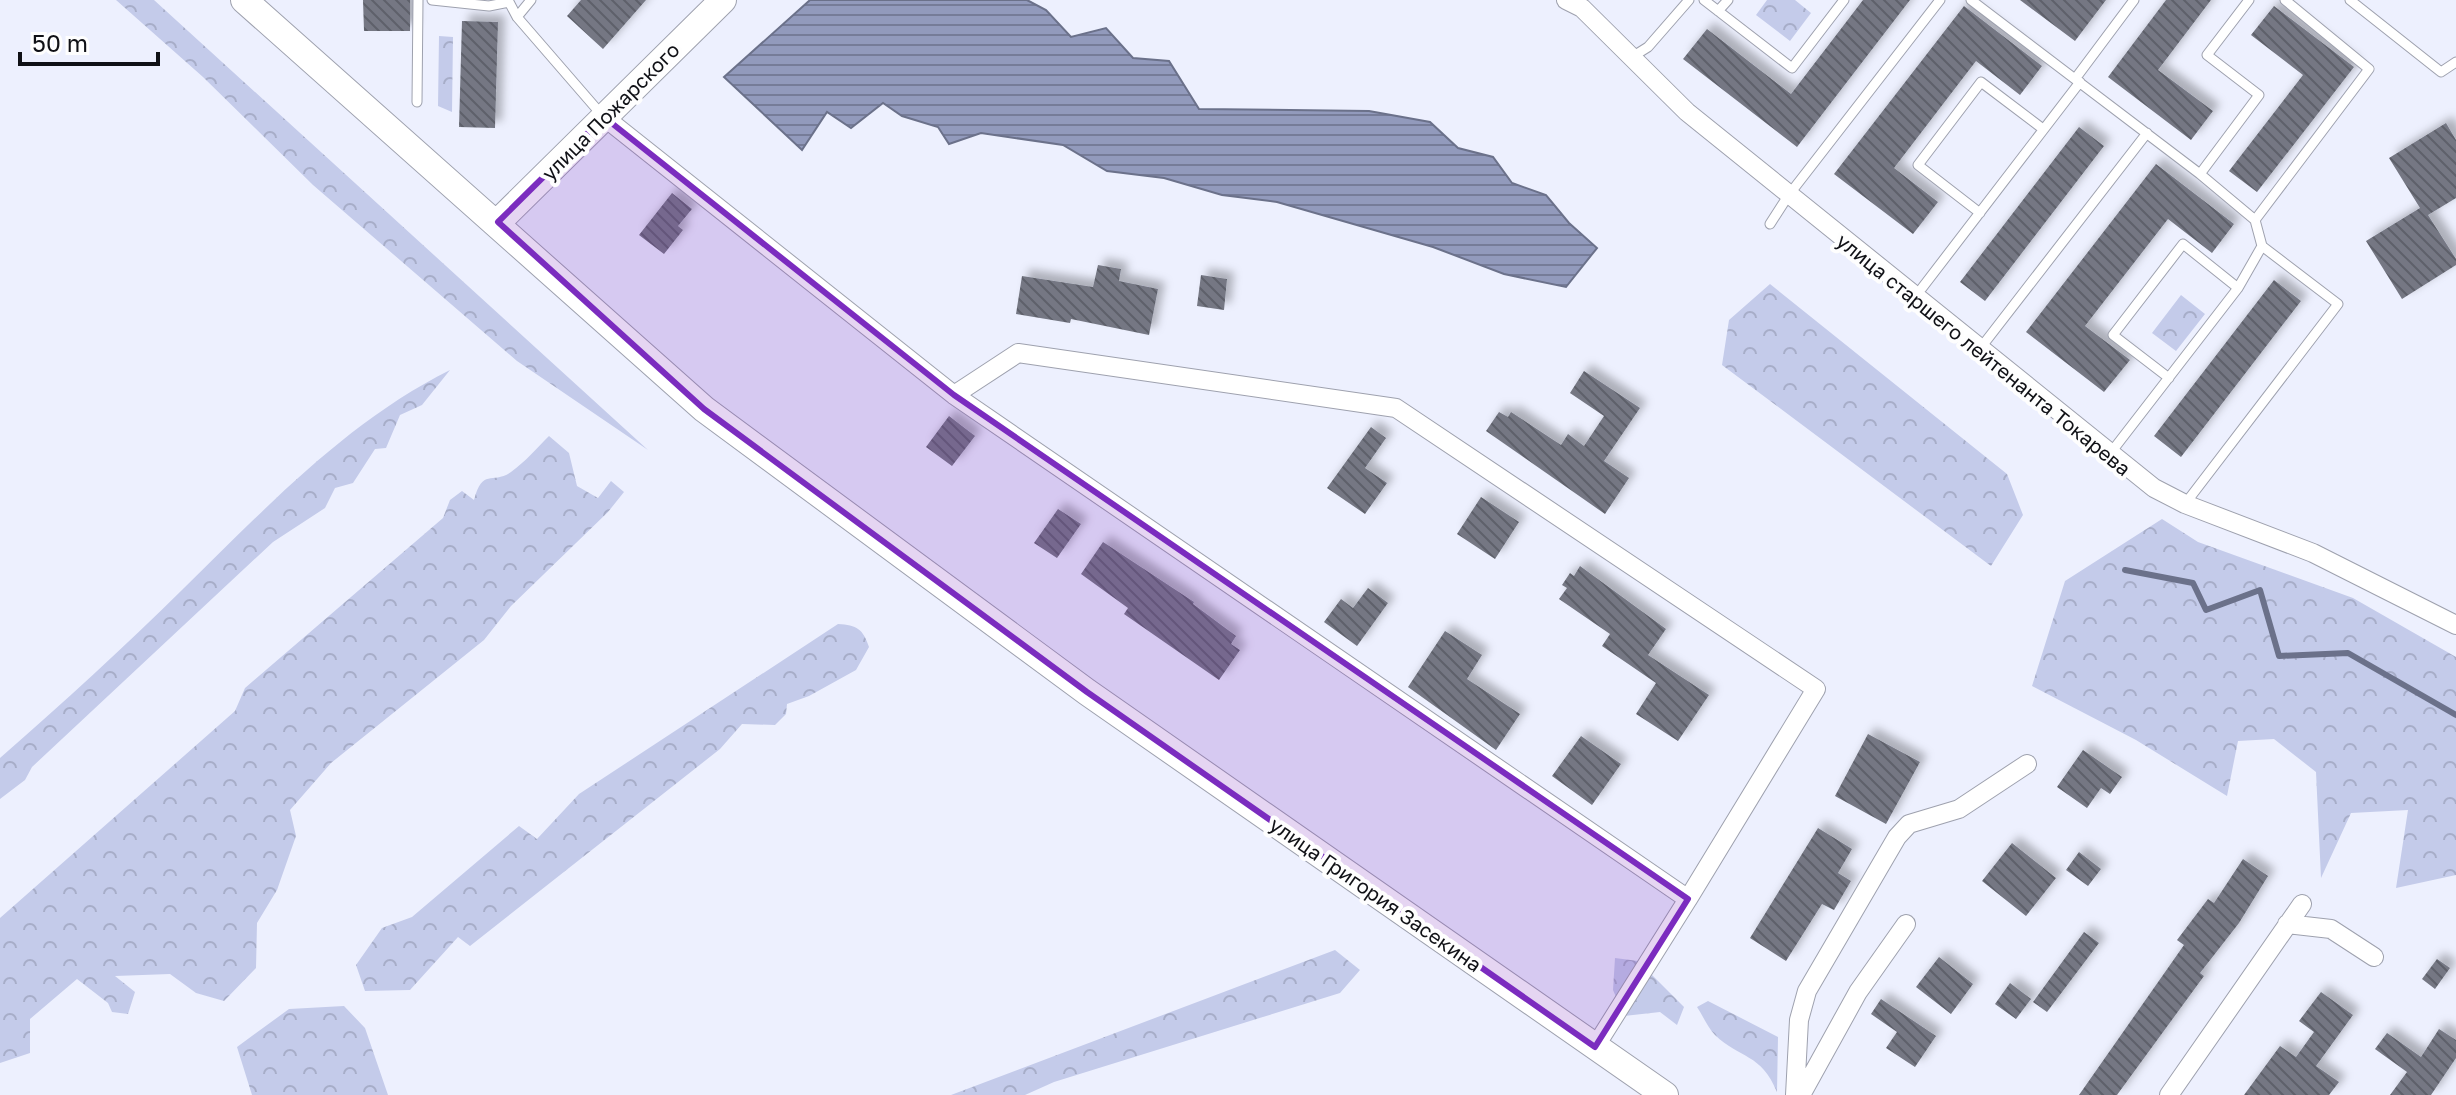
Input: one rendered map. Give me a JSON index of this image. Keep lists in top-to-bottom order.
{
  "streets": {
    "main road": ["улица Пожарского", "улица Григория Засекина"],
    "street": ["улица старшего лейтенанта Токарева"]
  },
  "crossings": [
    ["улица Пожарского", "улица Григория Засекина"]
  ],
  "scale_bar": "50 m"
}
